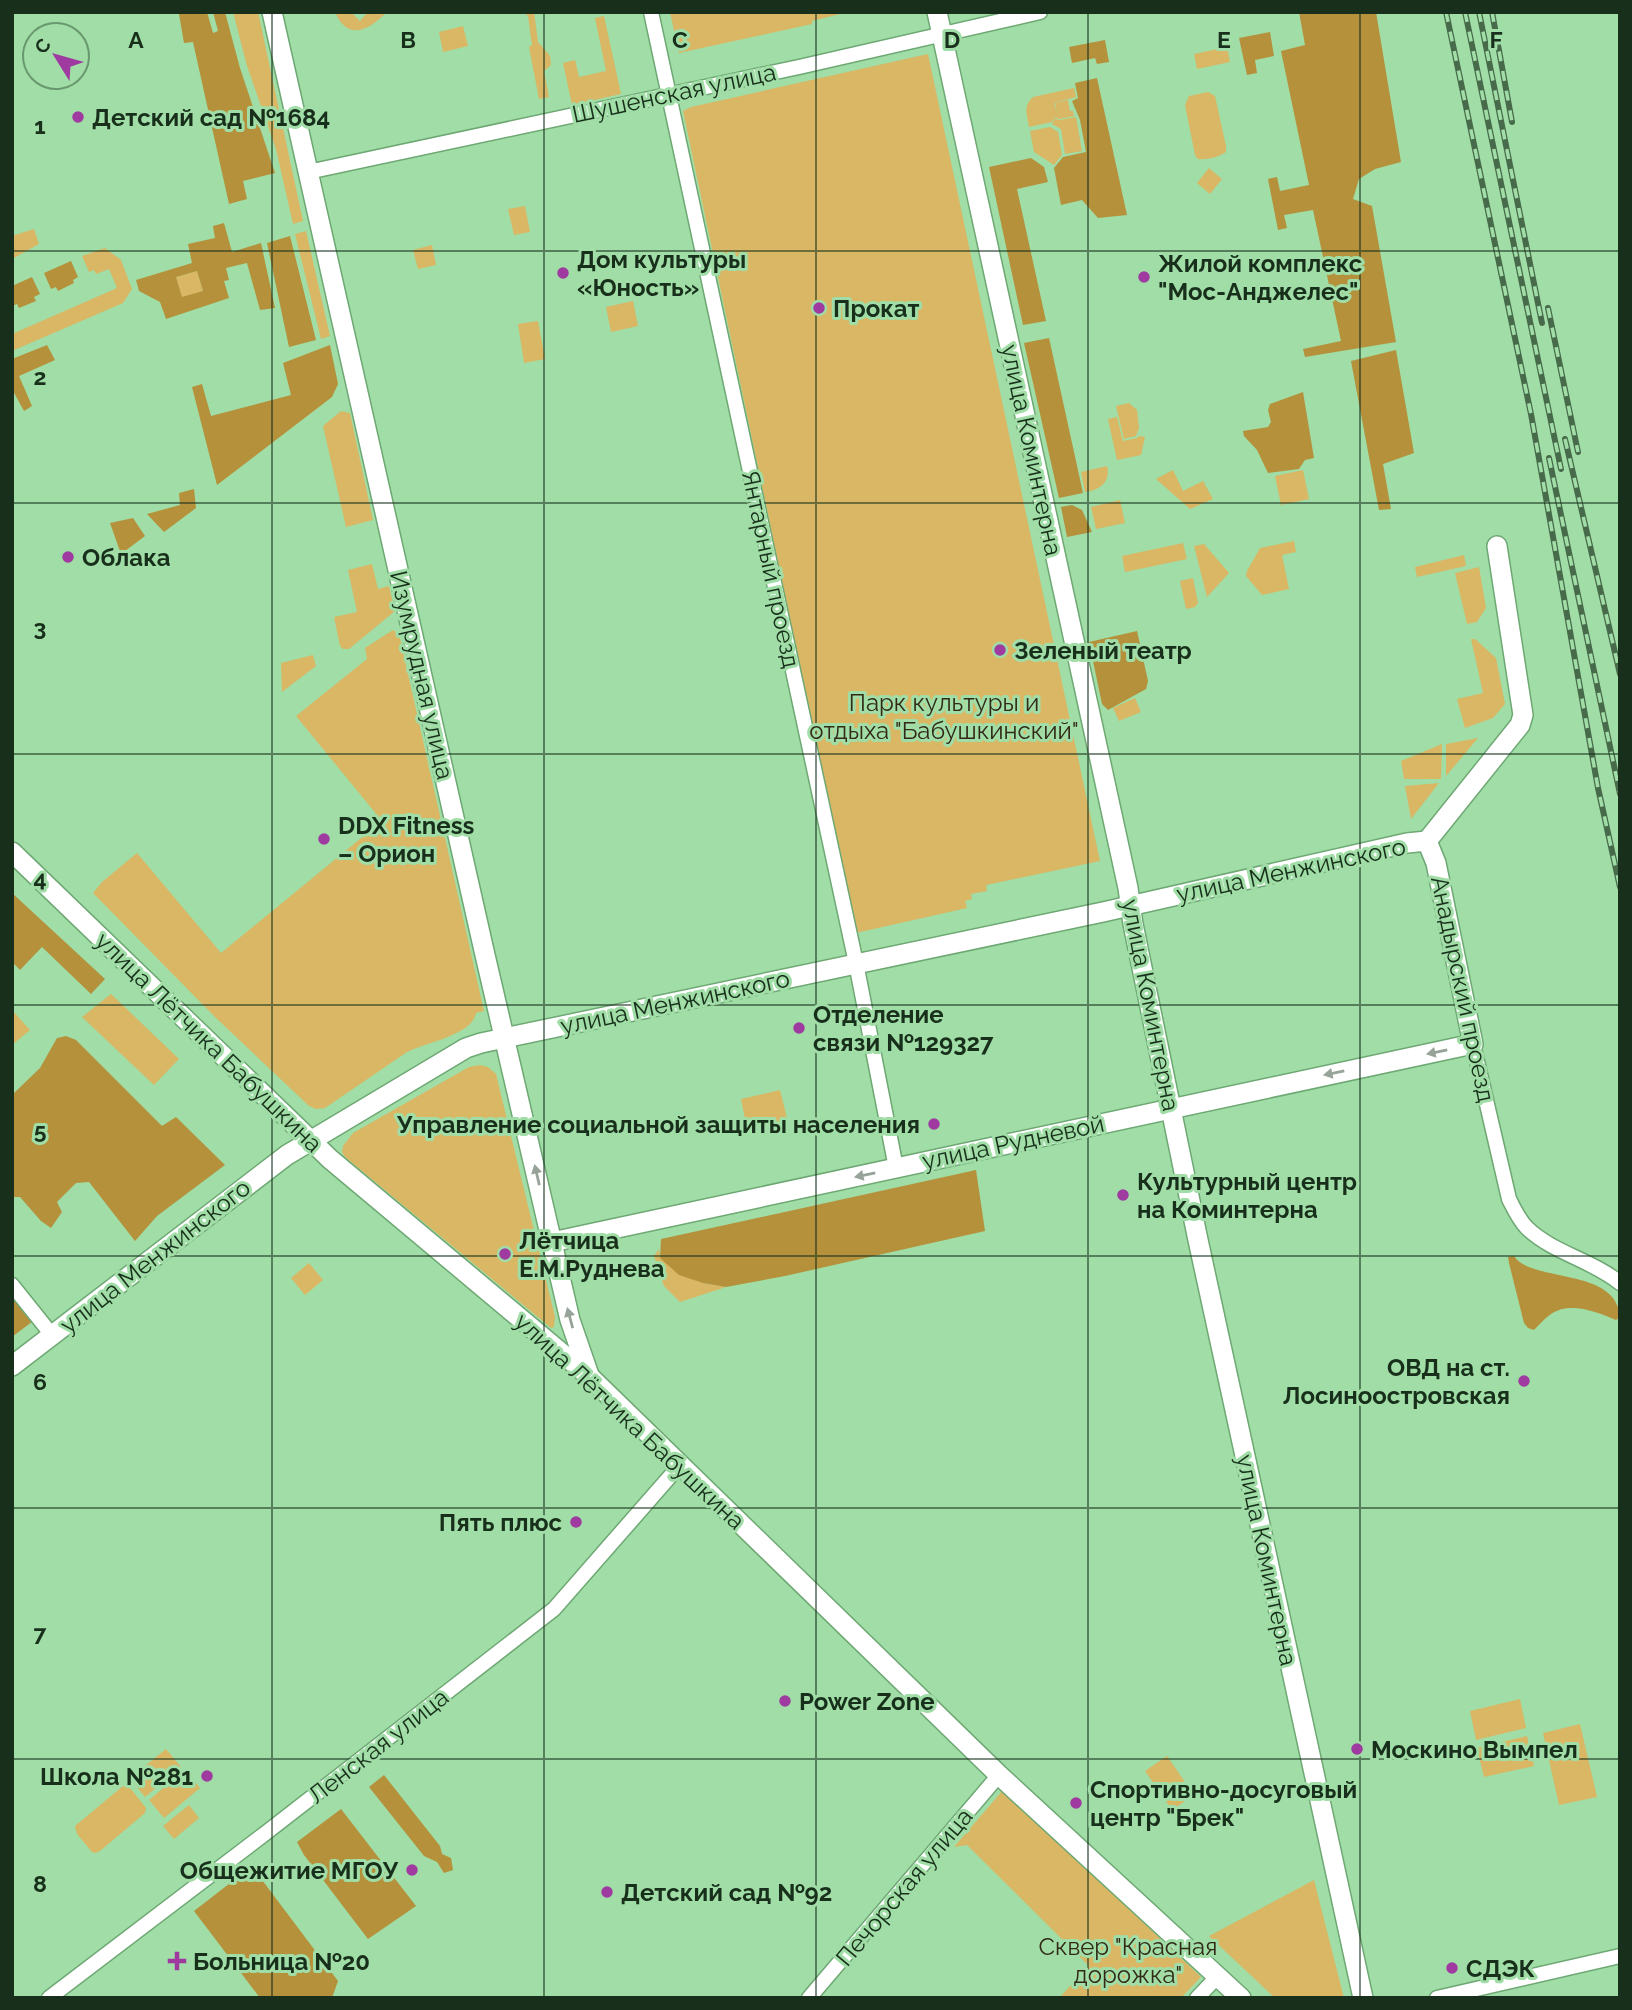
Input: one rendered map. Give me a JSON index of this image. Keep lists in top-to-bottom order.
{
  "streets": {
    "street": [
      "Шушенская улица",
      "улица Коминтерна",
      "Янтарный проезд",
      "Изумрудная улица",
      "улица Менжинского",
      "Анадырский проезд",
      "улица Лётчика Бабушкина",
      "улица Рудневой",
      "Ленская улица",
      "Печорская улица"
    ]
  },
  "crossings": [
    ["Шушенская улица", "улица Коминтерна"],
    ["Шушенская улица", "Янтарный проезд"],
    ["Шушенская улица", "Изумрудная улица"],
    ["улица Коминтерна", "улица Менжинского"],
    ["улица Коминтерна", "улица Рудневой"],
    ["Янтарный проезд", "улица Менжинского"],
    ["Янтарный проезд", "улица Рудневой"],
    ["Изумрудная улица", "улица Менжинского"],
    ["Изумрудная улица", "улица Лётчика Бабушкина"],
    ["Изумрудная улица", "улица Рудневой"],
    ["улица Менжинского", "Анадырский проезд"],
    ["улица Менжинского", "улица Лётчика Бабушкина"],
    ["Анадырский проезд", "улица Рудневой"],
    ["улица Лётчика Бабушкина", "Ленская улица"],
    ["улица Лётчика Бабушкина", "Печорская улица"]
  ],
  "one_way": ["улица Рудневой"],
  "parks": ["Парк культуры и отдыха \"Бабушкинский\"", "Сквер \"Красная дорожка\""],
  "places": {
    "other": [
      "Детский сад №1684",
      "Дом культуры «Юность»",
      "Жилой комплекс \"Мос-Анджелес\"",
      "Прокат",
      "Облака",
      "Зеленый театр",
      "DDX Fitness – Орион",
      "Отделение связи №129327",
      "Управление социальной защиты населения",
      "Культурный центр на Коминтерна",
      "Лётчица Е.М.Руднева",
      "ОВД на ст. Лосиноостровская",
      "Пять плюс",
      "Power Zone",
      "Москино Вымпел",
      "Школа №281",
      "Спортивно-досуговый центр \"Брек\"",
      "Общежитие МГОУ",
      "Детский сад №92",
      "СДЭК"
    ],
    "health": ["Больница №20"]
  },
  "north": "top left",
  "grid": {
    "columns": [
      "A",
      "B",
      "C",
      "D",
      "E",
      "F"
    ],
    "rows": [
      "1",
      "2",
      "3",
      "4",
      "5",
      "6",
      "7",
      "8"
    ]
  }
}
